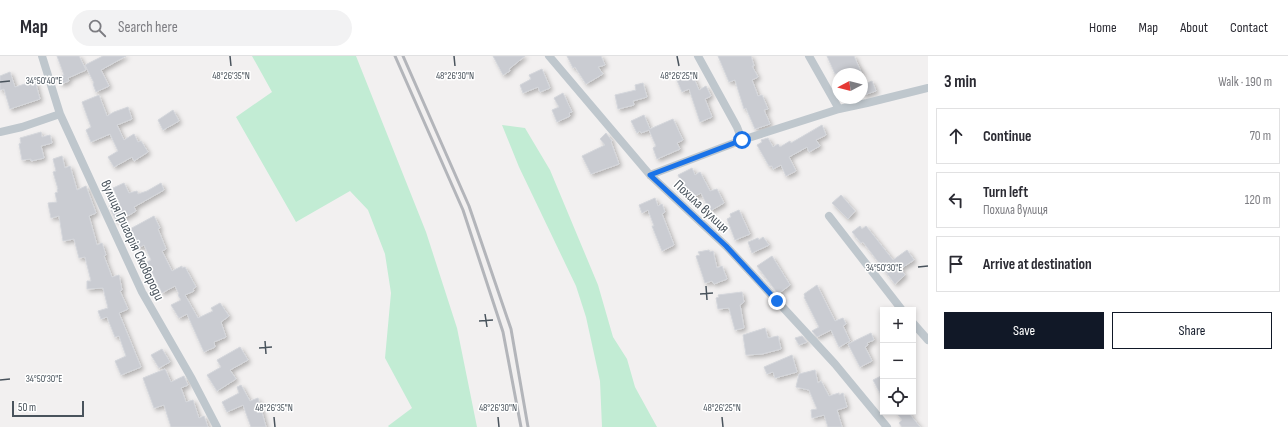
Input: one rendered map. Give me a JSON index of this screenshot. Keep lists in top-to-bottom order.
{
  "streets": {
    "street": ["Похила вулиця", "вулиця Григорія Сковороди"]
  },
  "scale_bar": "50 m",
  "north": "left",
  "page": {
    "header": "Map",
    "search": "Search here",
    "nav": [
      "Home",
      "Map",
      "About",
      "Contact"
    ],
    "heading": ["3 min", "Walk · 190 m"],
    "list": [
      ["Continue", "70 m"],
      ["Turn left", "Похила вулиця", "120 m"],
      "Arrive at destination"
    ],
    "buttons": ["Save", "Share"],
    "map_buttons": ["+", "−"],
    "scale": "50 m"
  },
  "coordinates": [
    "48°26'35\"N",
    "48°26'30\"N",
    "48°26'25\"N",
    "34°50'40\"E",
    "34°50'30\"E"
  ]
}
